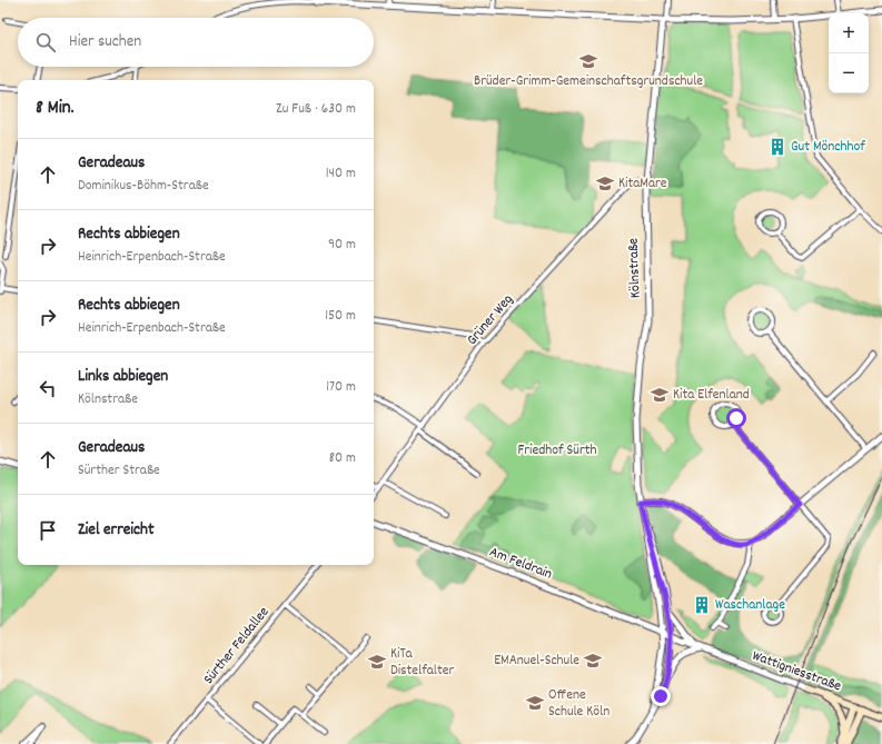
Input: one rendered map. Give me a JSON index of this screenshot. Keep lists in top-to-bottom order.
{
  "streets": {
    "main road": ["Wattigniesstraße"],
    "street": [
      "Kölnstraße",
      "Grüner Weg",
      "Am Feldrain",
      "Sürther Feldallee"
    ]
  },
  "crossings": [
    ["Kölnstraße", "Grüner Weg"],
    ["Kölnstraße", "Am Feldrain"],
    ["Kölnstraße", "Wattigniesstraße"],
    ["Am Feldrain", "Wattigniesstraße"]
  ],
  "parks": ["Friedhof Sürth"],
  "places": {
    "school or university": [
      "Brüder-Grimm-Gemeinschaftsgrundschule",
      "KitaMare",
      "Kita Elfenland",
      "EMAnuel-Schule",
      "KiTa Distelfalter",
      "Offene Schule Köln"
    ],
    "building": ["Gut Mönchhof", "Waschanlage"]
  },
  "page": {
    "map_buttons": ["+", "−"],
    "search": "Hier suchen",
    "heading": ["8 Min.", "Zu Fuß · 630 m"],
    "list": [
      ["Geradeaus", "Dominikus-Böhm-Straße", "140 m"],
      ["Rechts abbiegen", "Heinrich-Erpenbach-Straße", "90 m"],
      ["Rechts abbiegen", "Heinrich-Erpenbach-Straße", "150 m"],
      ["Links abbiegen", "Kölnstraße", "170 m"],
      ["Geradeaus", "Sürther Straße", "80 m"],
      "Ziel erreicht"
    ]
  }
}
